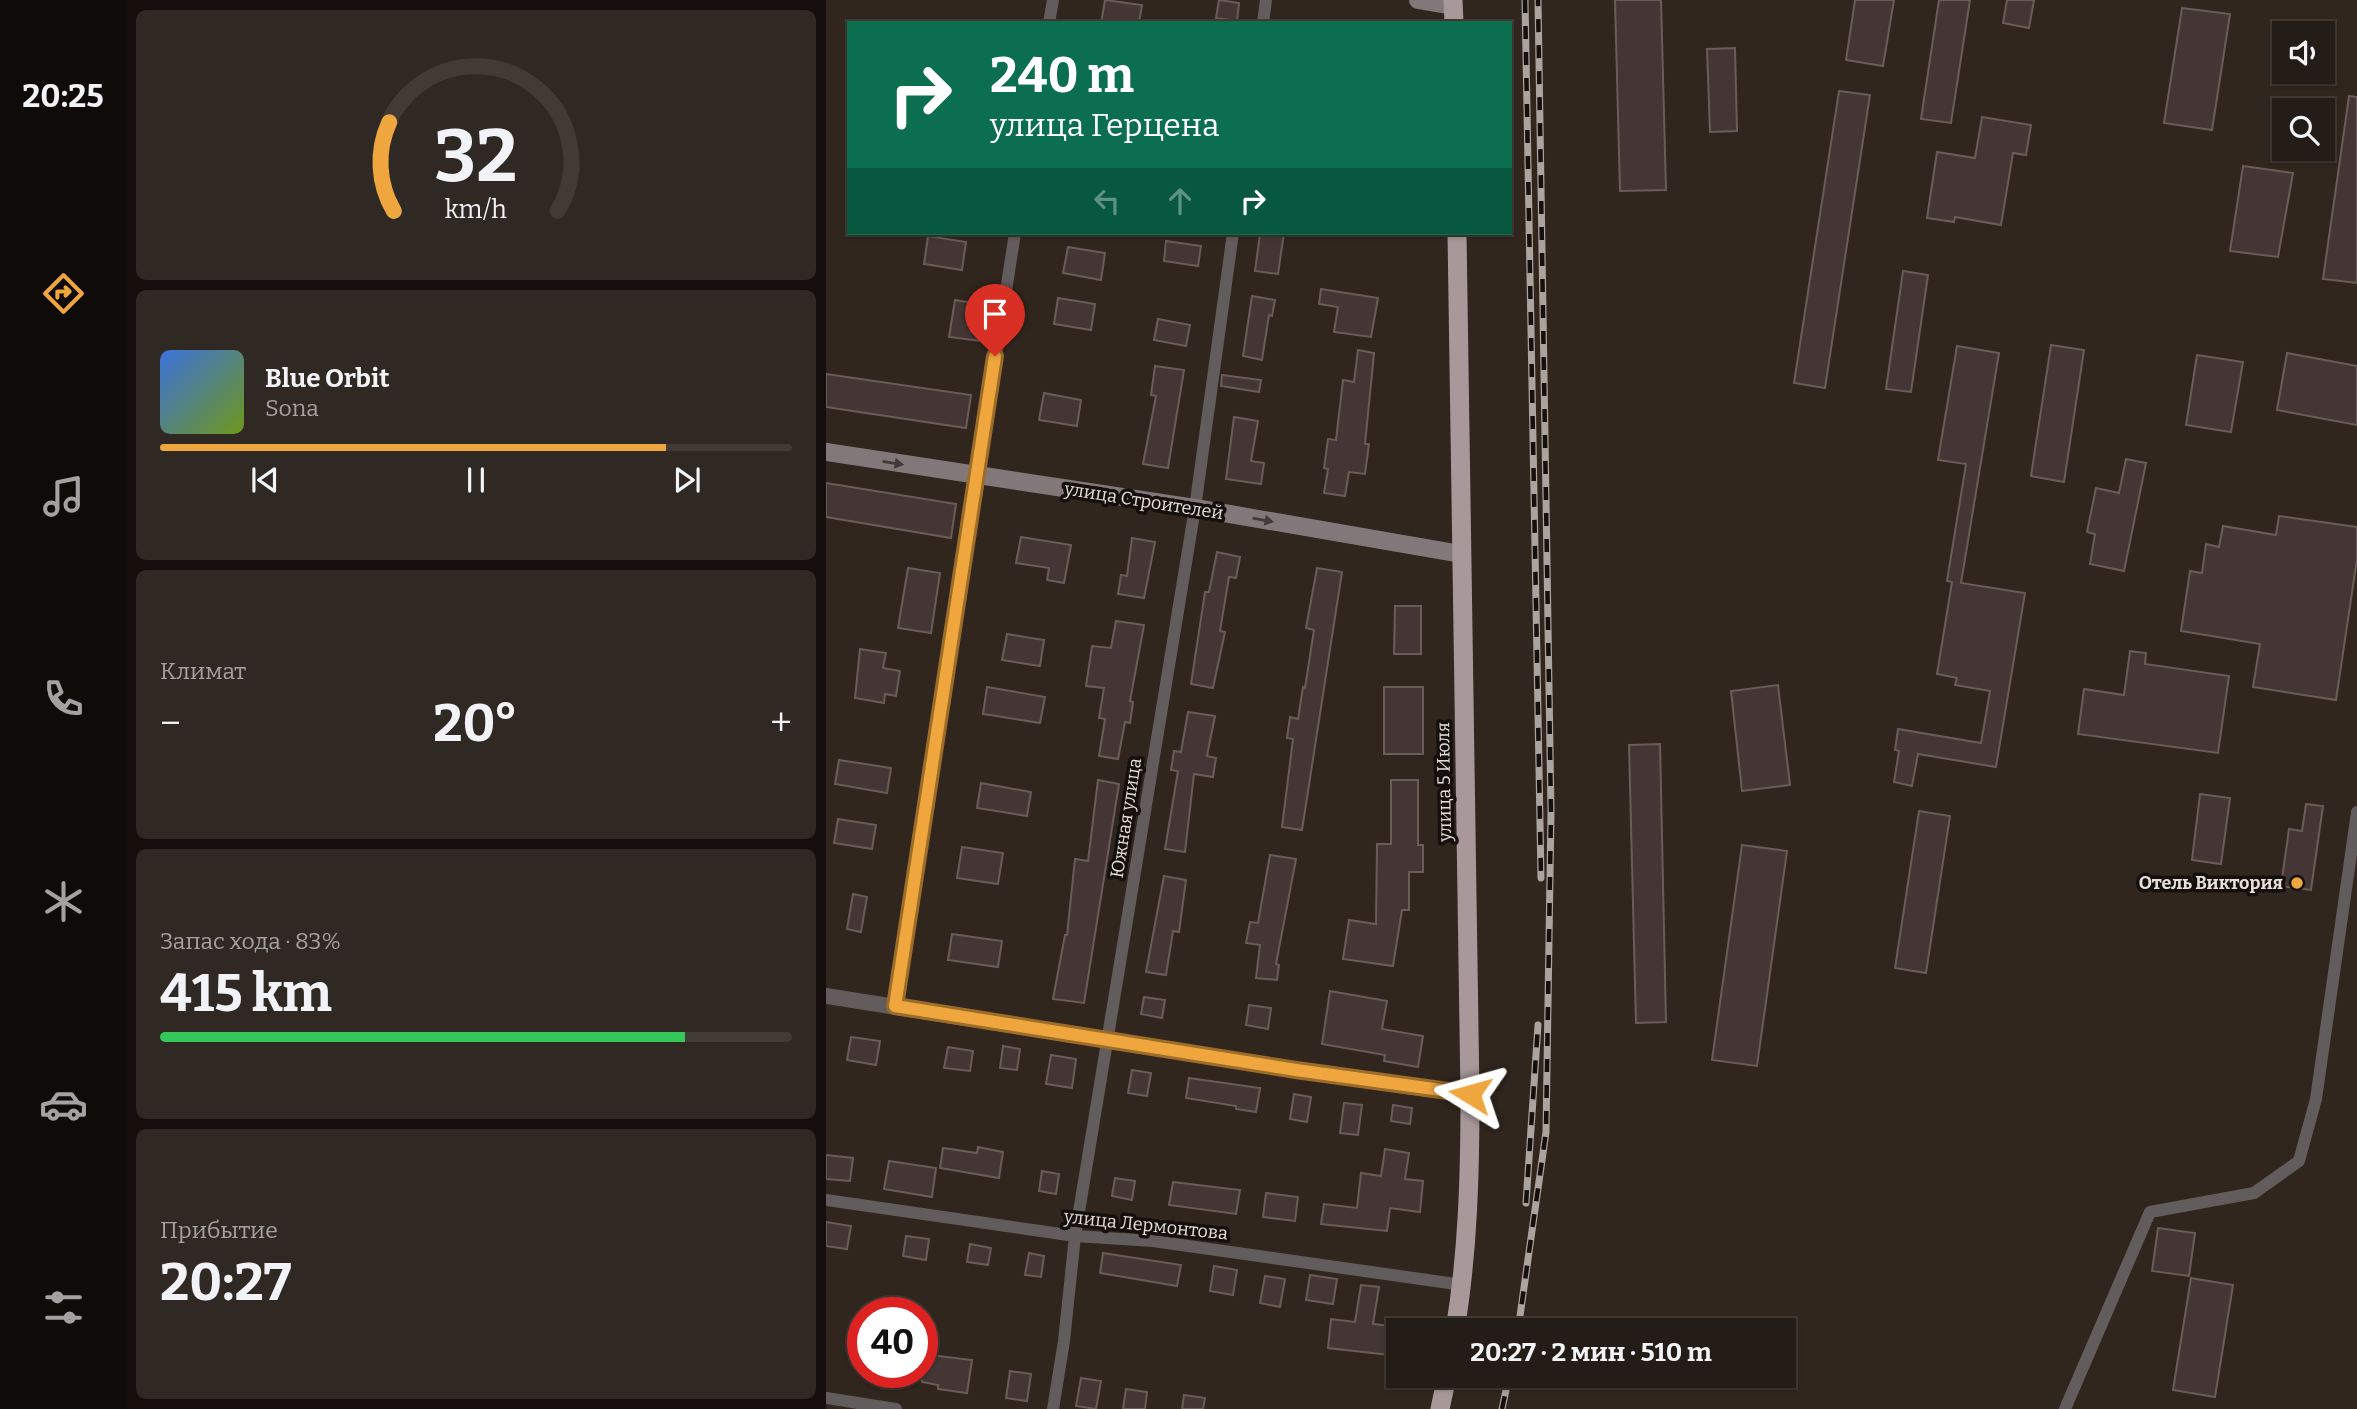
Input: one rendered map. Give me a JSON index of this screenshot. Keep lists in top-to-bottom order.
{
  "streets": {
    "highway": ["улица 5 Июля"],
    "main road": ["улица Строителей"],
    "street": ["Южная улица", "улица Лермонтова"]
  },
  "crossings": [
    ["улица Строителей", "улица 5 Июля"],
    ["улица Строителей", "Южная улица"],
    ["улица 5 Июля", "улица Лермонтова"],
    ["Южная улица", "улица Лермонтова"]
  ],
  "one_way": ["улица Строителей"],
  "places": ["Отель Виктория"],
  "page": {
    "tabs": "20:25",
    "turn": ["240 m", "улица Герцена"],
    "song": ["Blue Orbit", "Sona"],
    "tile": [
      "Климат",
      ["Запас хода · 83%", "415 km"],
      ["Прибытие", "20:27"]
    ],
    "heat": ["−", "20°", "+"],
    "limit": "40",
    "trip": "20:27 · 2 мин · 510 m",
    "gauge": ["32", "km/h"]
  }
}
